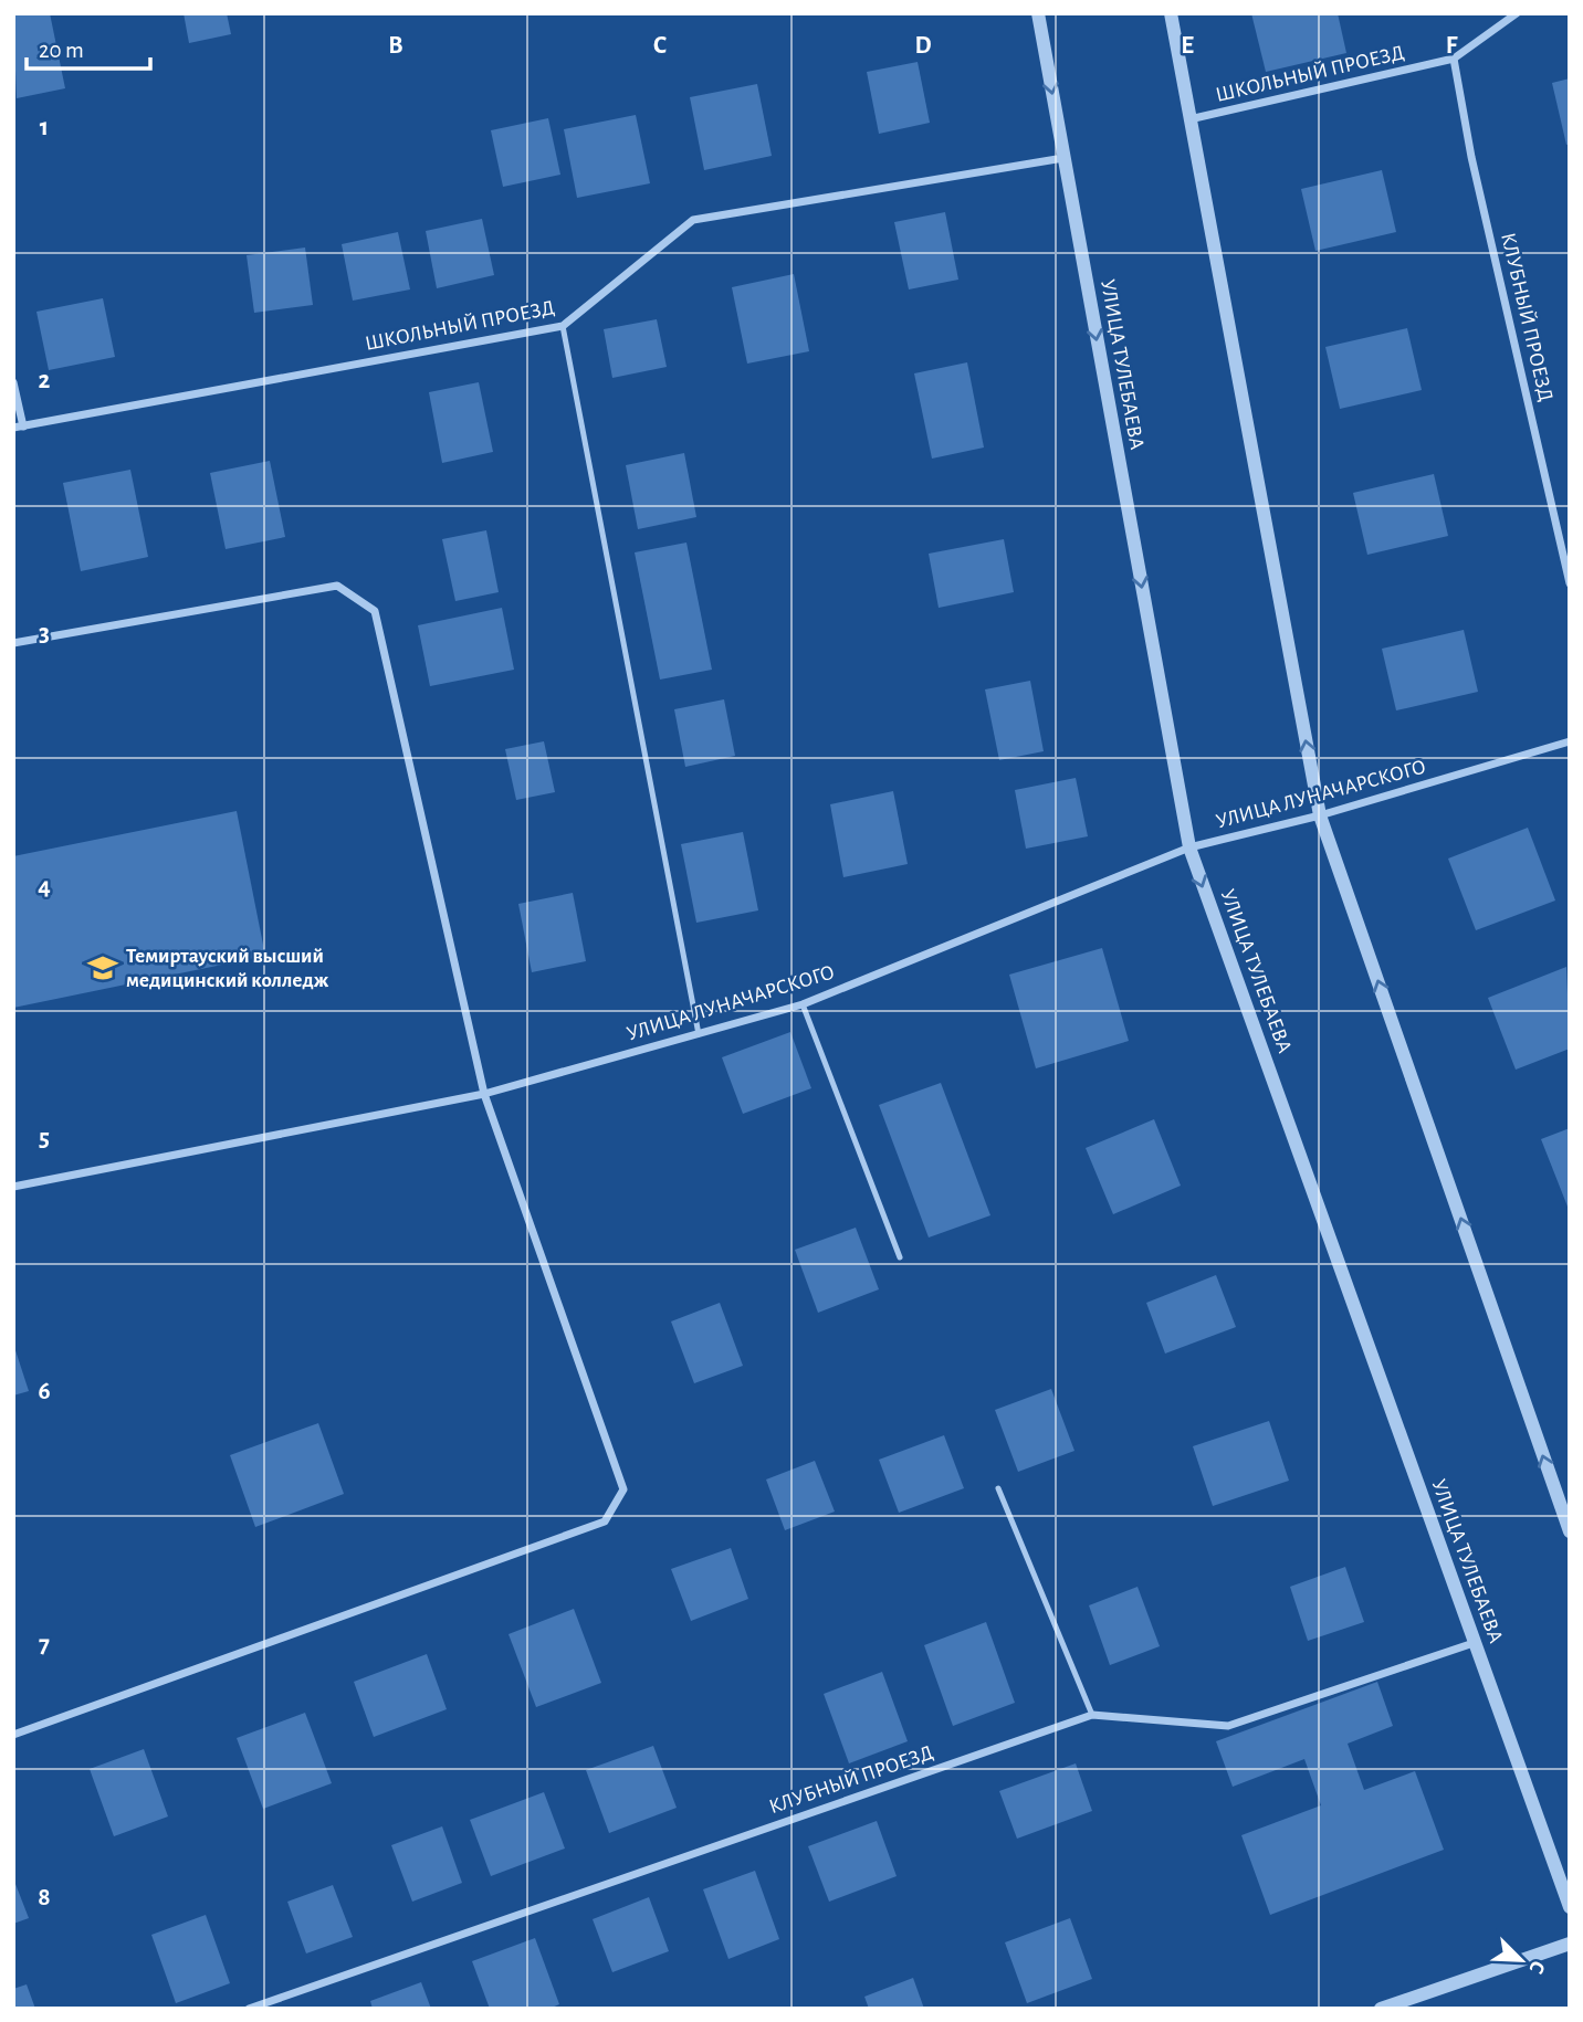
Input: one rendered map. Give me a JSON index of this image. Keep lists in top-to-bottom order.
{
  "streets": {
    "street": [
      "ШКОЛЬНЫЙ ПРОЕЗД",
      "КЛУБНЫЙ ПРОЕЗД",
      "УЛИЦА ТУЛЕБАЕВА",
      "УЛИЦА ЛУНАЧАРСКОГО"
    ]
  },
  "crossings": [
    ["ШКОЛЬНЫЙ ПРОЕЗД", "КЛУБНЫЙ ПРОЕЗД"],
    ["ШКОЛЬНЫЙ ПРОЕЗД", "УЛИЦА ТУЛЕБАЕВА"],
    ["КЛУБНЫЙ ПРОЕЗД", "УЛИЦА ТУЛЕБАЕВА"],
    ["УЛИЦА ТУЛЕБАЕВА", "УЛИЦА ЛУНАЧАРСКОГО"]
  ],
  "one_way": ["УЛИЦА ТУЛЕБАЕВА"],
  "places": {
    "school or university": ["Темиртауский высший медицинский колледж"]
  },
  "scale_bar": "20 m",
  "north": "bottom right",
  "grid": {
    "columns": [
      "B",
      "C",
      "D",
      "E",
      "F"
    ],
    "rows": [
      "1",
      "2",
      "3",
      "4",
      "5",
      "6",
      "7",
      "8"
    ]
  }
}
